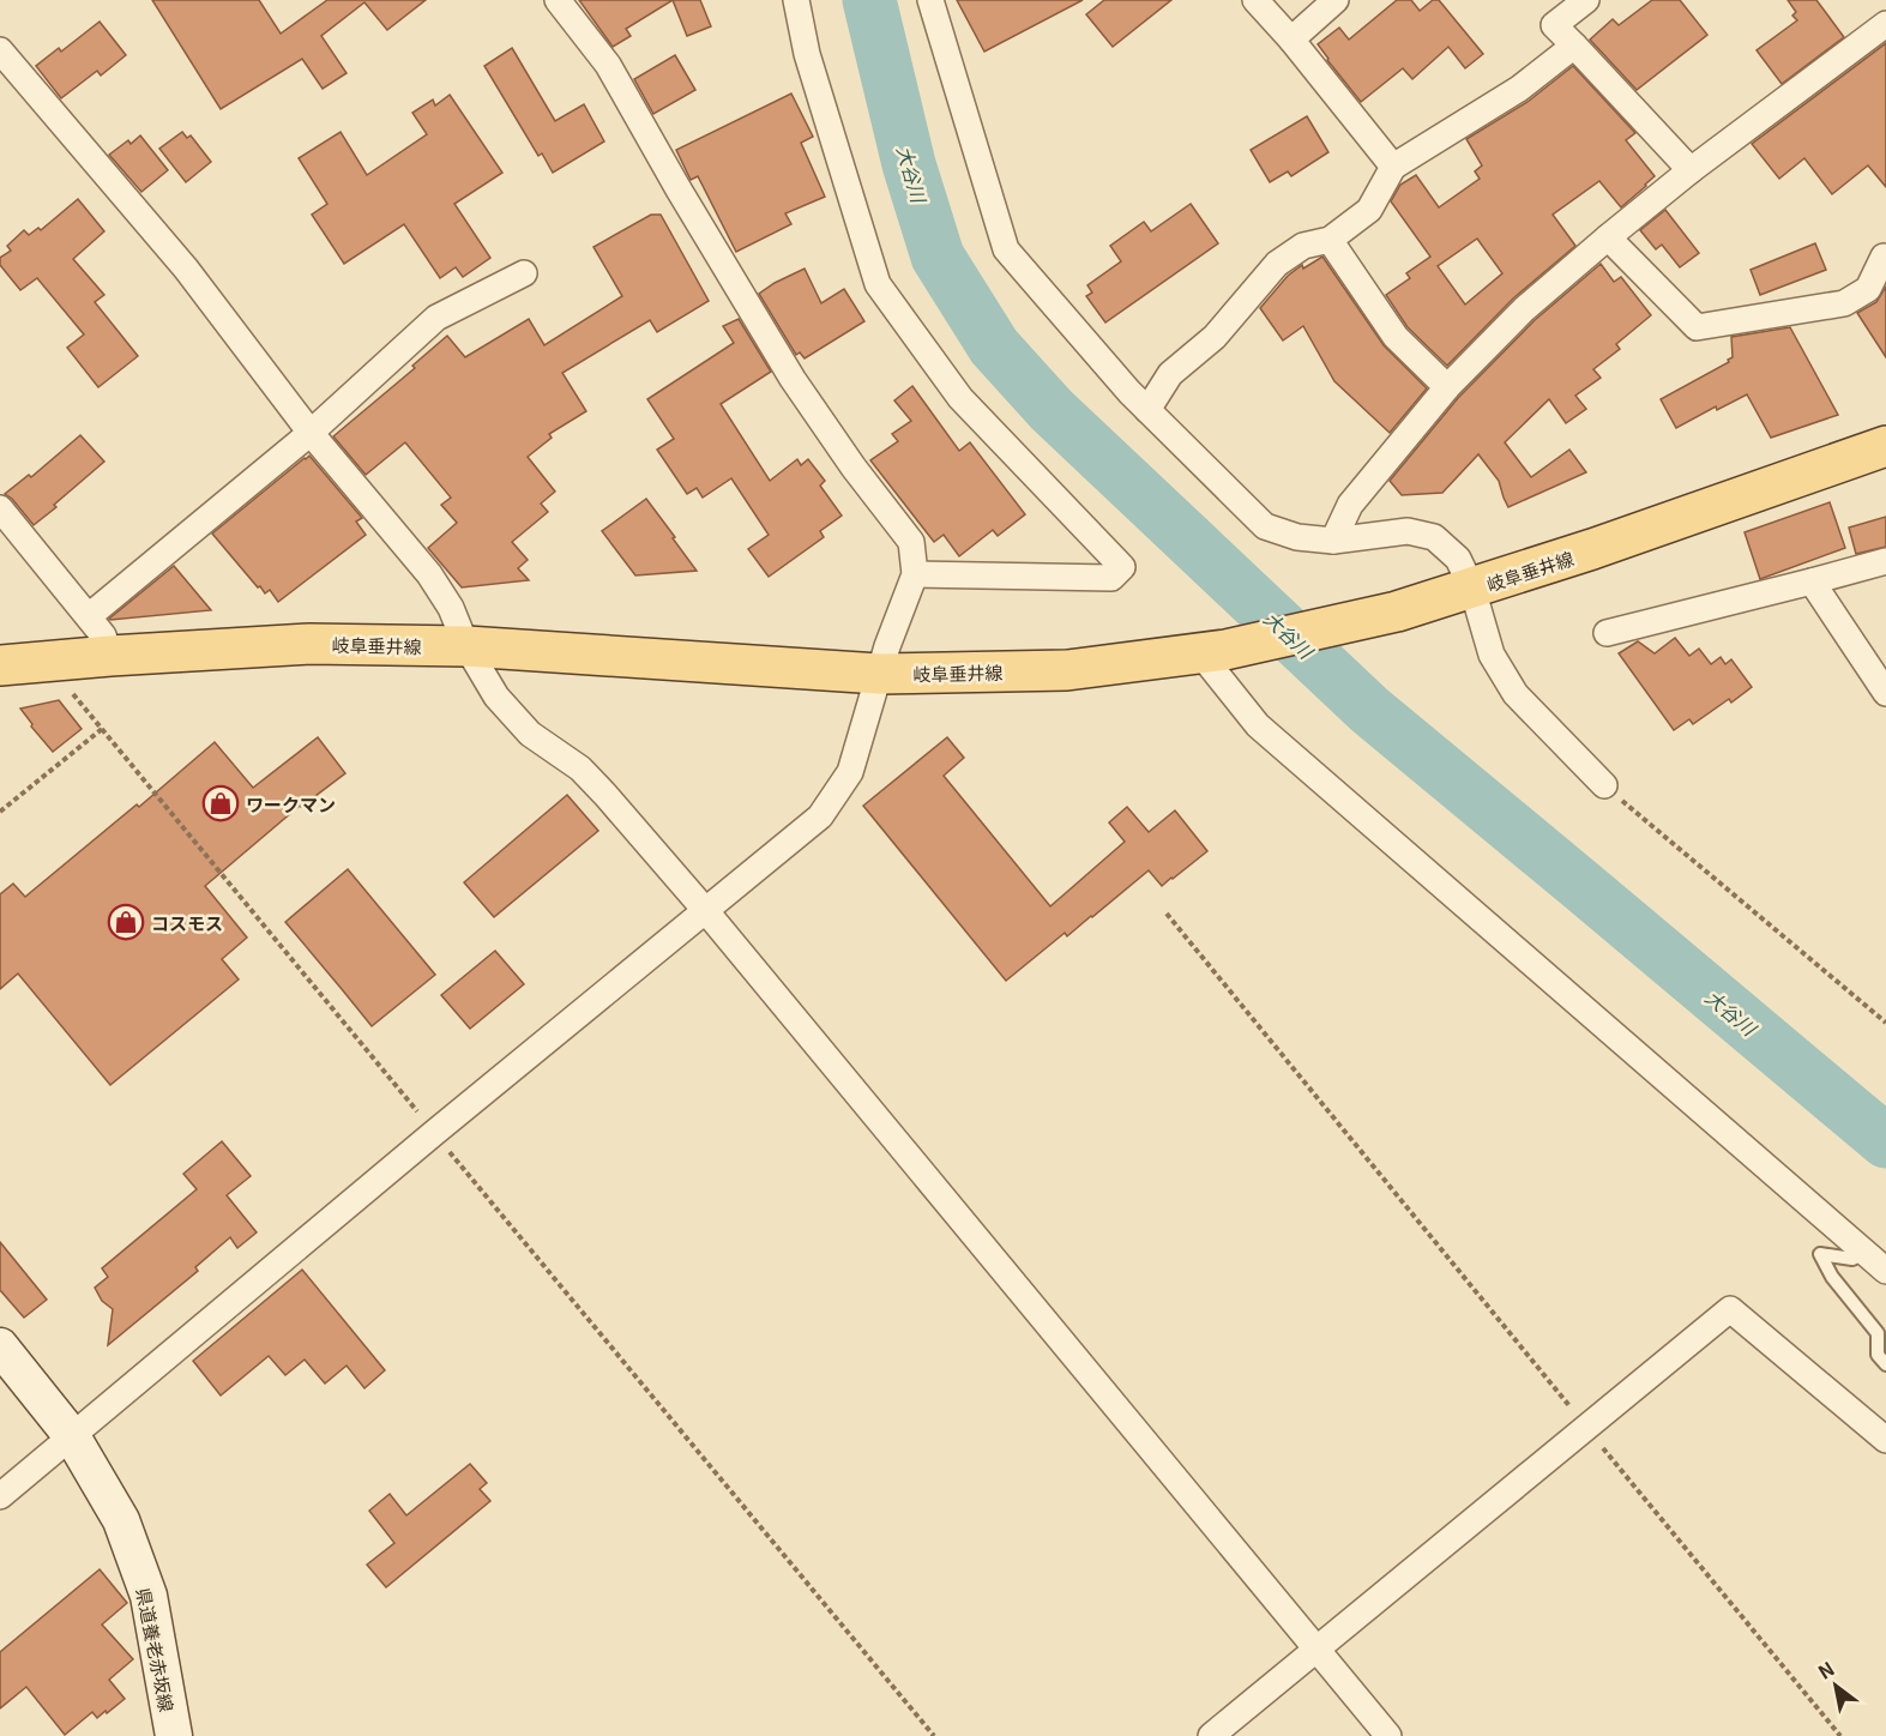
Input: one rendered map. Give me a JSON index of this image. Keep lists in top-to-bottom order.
{
  "streets": {
    "main road": ["岐阜垂井線", "県道養老赤坂線"]
  },
  "water": ["大谷川"],
  "places": {
    "shop": ["ワークマン", "コスモス"]
  },
  "north": "top left"
}
